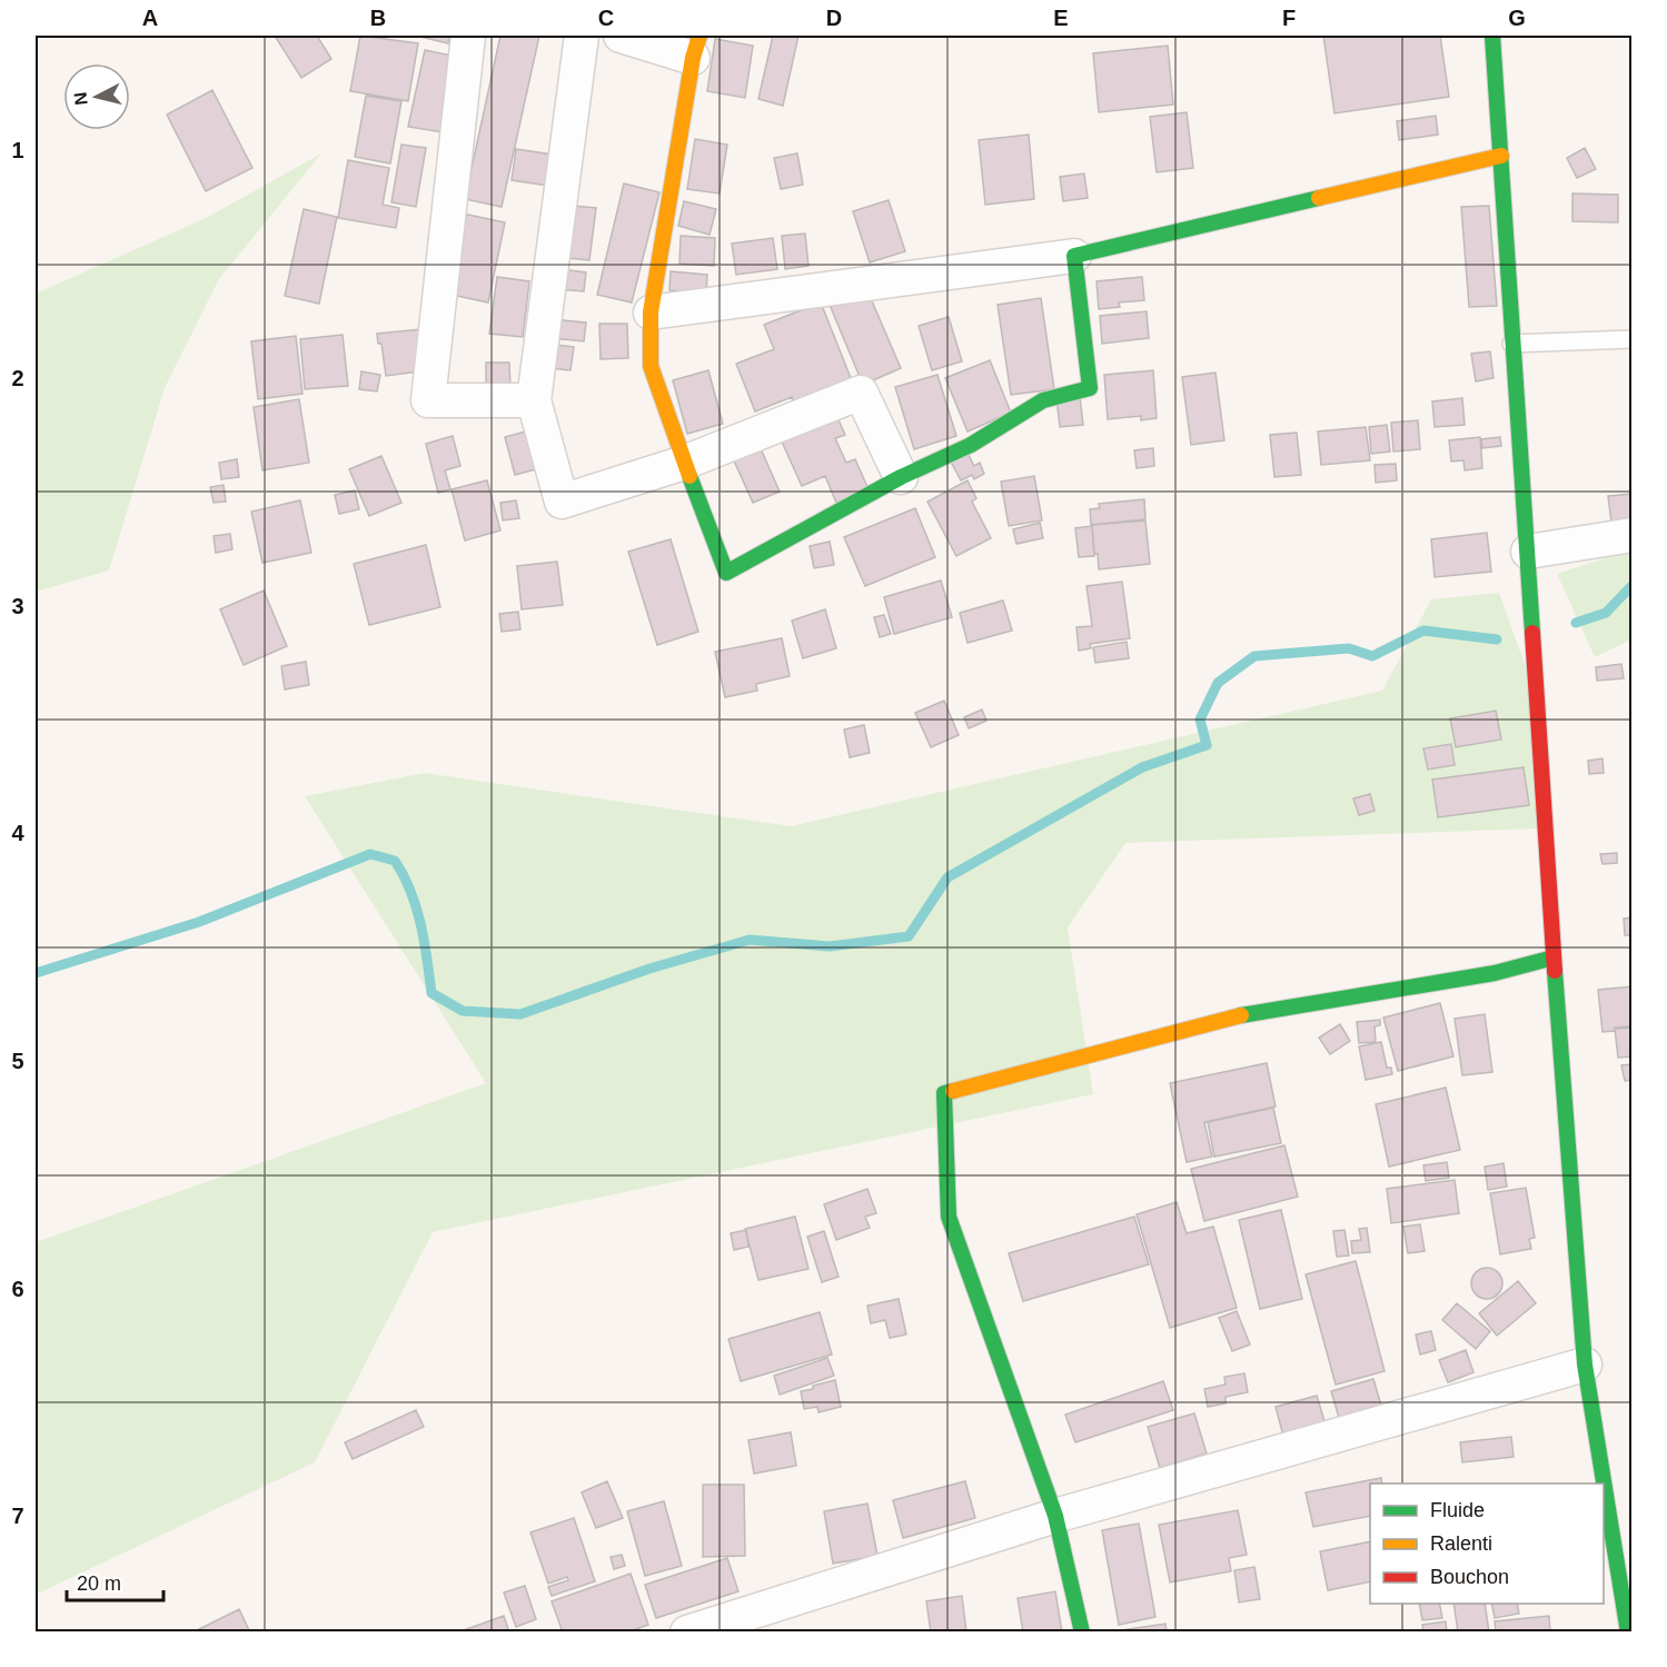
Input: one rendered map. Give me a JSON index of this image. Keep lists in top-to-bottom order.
{
  "legend": ["Fluide", "Ralenti", "Bouchon"],
  "scale_bar": "20 m",
  "north": "left",
  "grid": {
    "columns": [
      "A",
      "B",
      "C",
      "D",
      "E",
      "F",
      "G"
    ],
    "rows": [
      "1",
      "2",
      "3",
      "4",
      "5",
      "6",
      "7"
    ]
  }
}
